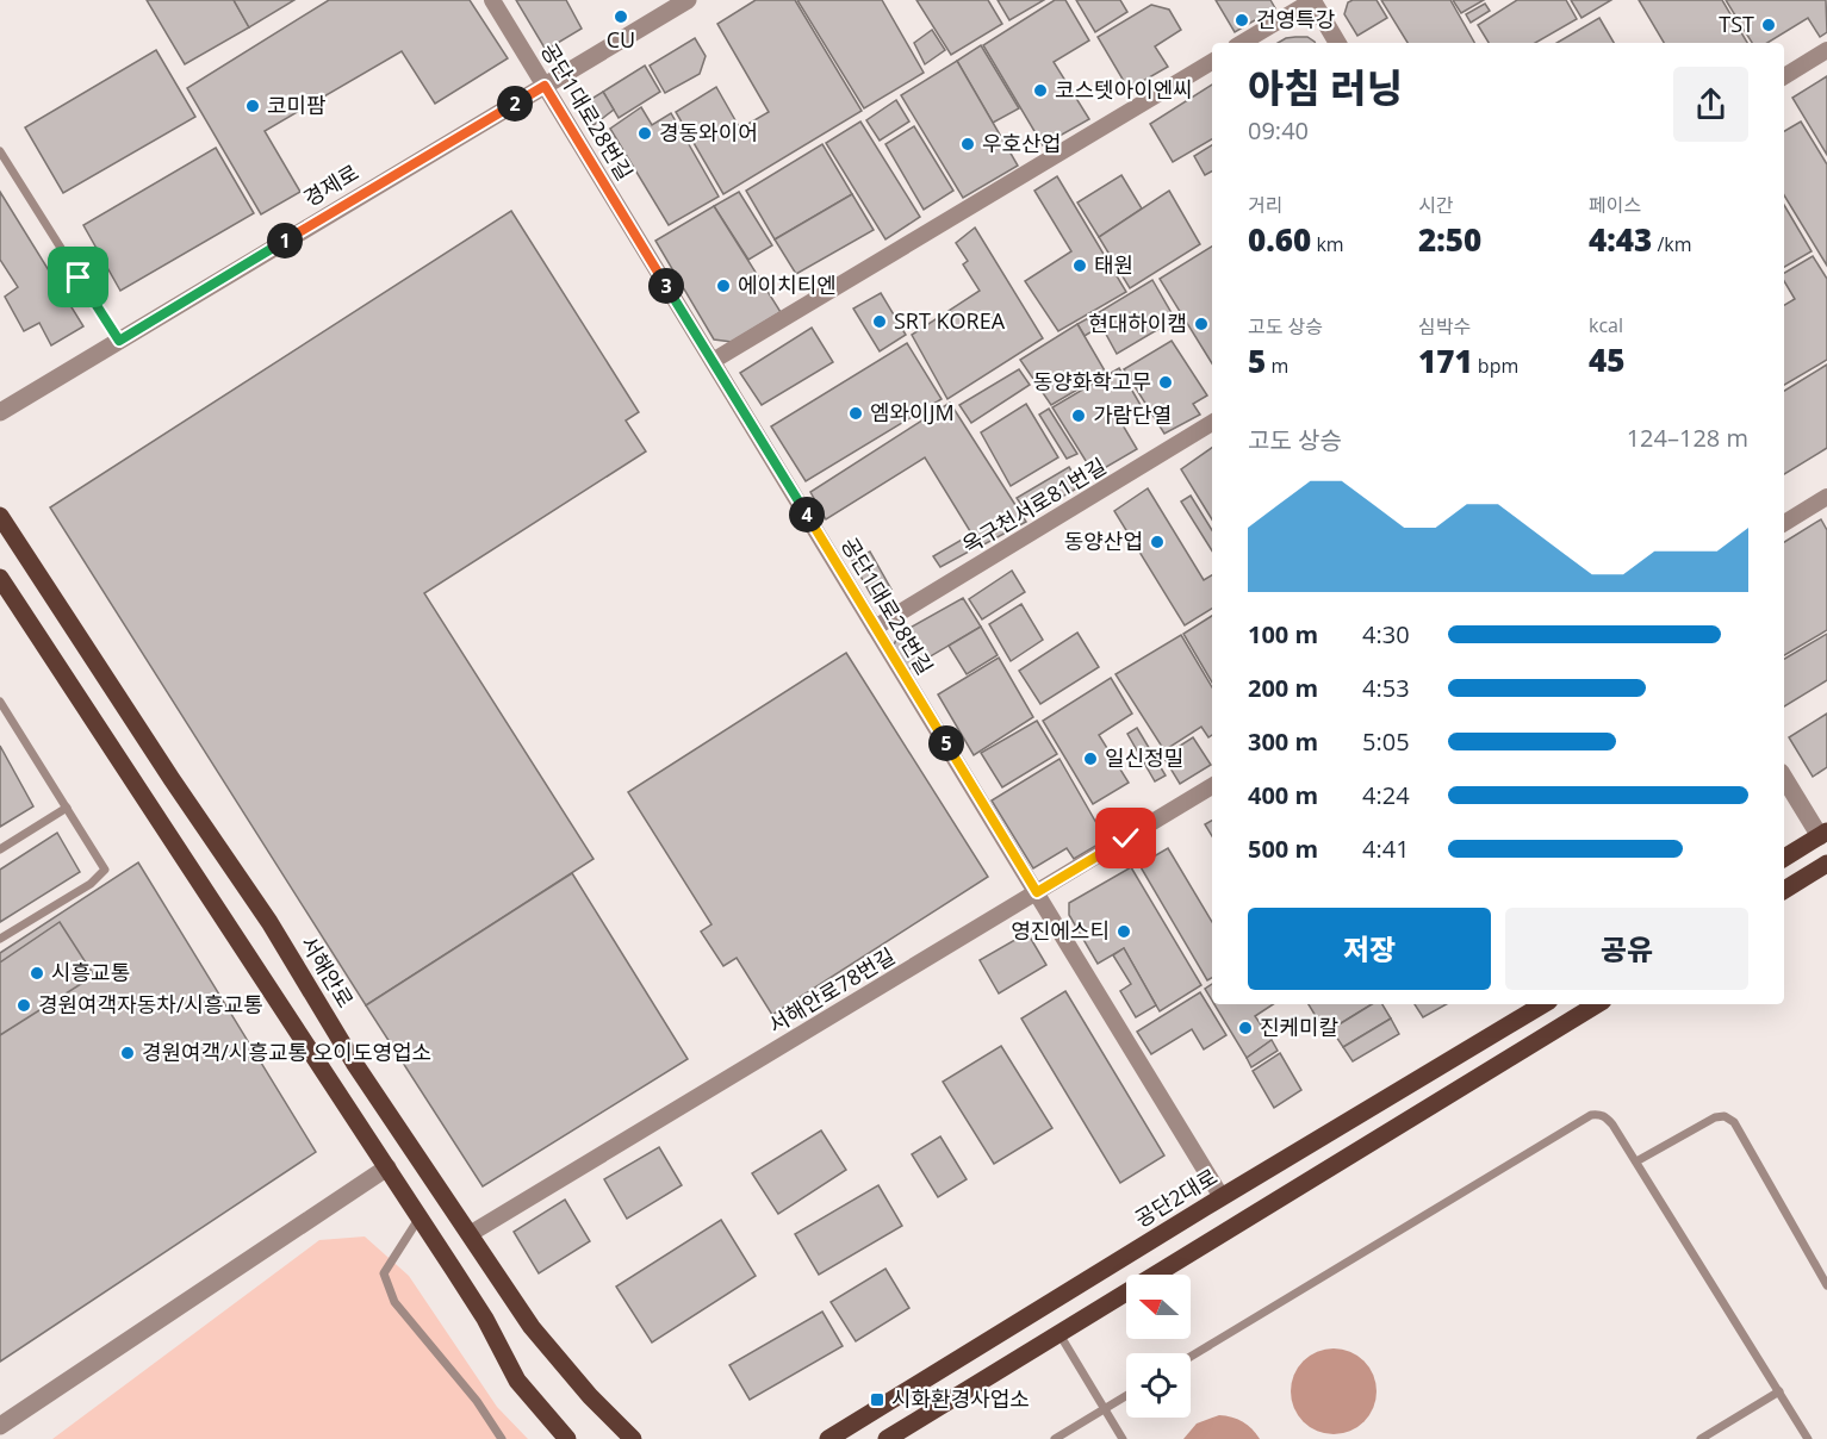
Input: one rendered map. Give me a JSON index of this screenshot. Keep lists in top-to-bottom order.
{
  "streets": {
    "main road": ["서해안로", "공단2대로"],
    "street": [
      "공단1대로28번길",
      "경제로",
      "옥구천서로81번길",
      "서해안로78번길"
    ]
  },
  "crossings": [
    ["공단1대로28번길", "경제로"],
    ["공단1대로28번길", "옥구천서로81번길"],
    ["공단1대로28번길", "서해안로78번길"],
    ["공단1대로28번길", "공단2대로"],
    ["서해안로", "서해안로78번길"]
  ],
  "places": {
    "other": [
      "CU",
      "건영특강",
      "TST",
      "코스텟아이엔씨",
      "코미팜",
      "경동와이어",
      "우호산업",
      "태원",
      "에이치티엔",
      "SRT KOREA",
      "현대하이캠",
      "동양화학고무",
      "엠와이JM",
      "가람단열",
      "동양산업",
      "일신정밀",
      "영진에스티",
      "시흥교통",
      "경원여객자동차/시흥교통",
      "진케미칼",
      "경원여객/시흥교통 오이도영업소"
    ],
    "transit": ["시화환경사업소"]
  },
  "north": "left",
  "page": {
    "heading": ["아침 러닝", "09:40"],
    "pins": [
      "2",
      "1",
      "3",
      "4",
      "5"
    ],
    "stats": [
      ["거리", "0.60 km"],
      ["시간", "2:50"],
      ["페이스", "4:43 /km"],
      ["고도 상승", "5 m"],
      ["심박수", "171 bpm"],
      ["kcal", "45"]
    ],
    "chart": ["고도 상승", "124–128 m"],
    "list": [
      {
        "name": "100 m",
        "note": "4:30"
      },
      {
        "name": "200 m",
        "note": "4:53"
      },
      {
        "name": "300 m",
        "note": "5:05"
      },
      {
        "name": "400 m",
        "note": "4:24"
      },
      {
        "name": "500 m",
        "note": "4:41"
      }
    ],
    "buttons": ["저장", "공유"]
  }
}
